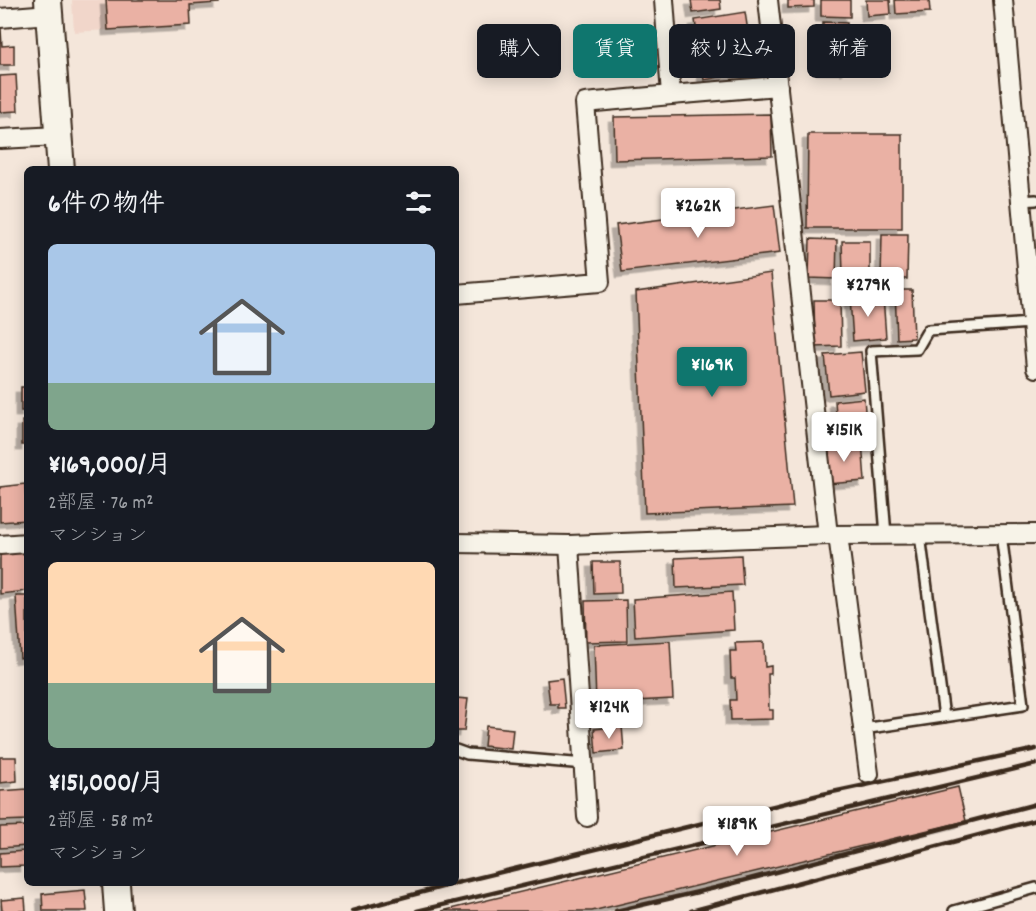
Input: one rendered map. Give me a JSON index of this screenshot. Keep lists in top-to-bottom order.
{
  "page": {
    "chip": [
      "購入",
      "賃貸",
      "絞り込み",
      "新着"
    ],
    "heading": "6件の物件",
    "price": [
      "¥262K",
      "¥279K",
      "¥169K",
      "¥151K",
      "¥124K",
      "¥189K"
    ],
    "list": [
      {
        "name": "¥169,000/月",
        "note": "2部屋 · 76 m² · マンション"
      },
      {
        "name": "¥151,000/月",
        "note": "2部屋 · 58 m² · マンション"
      }
    ]
  }
}
